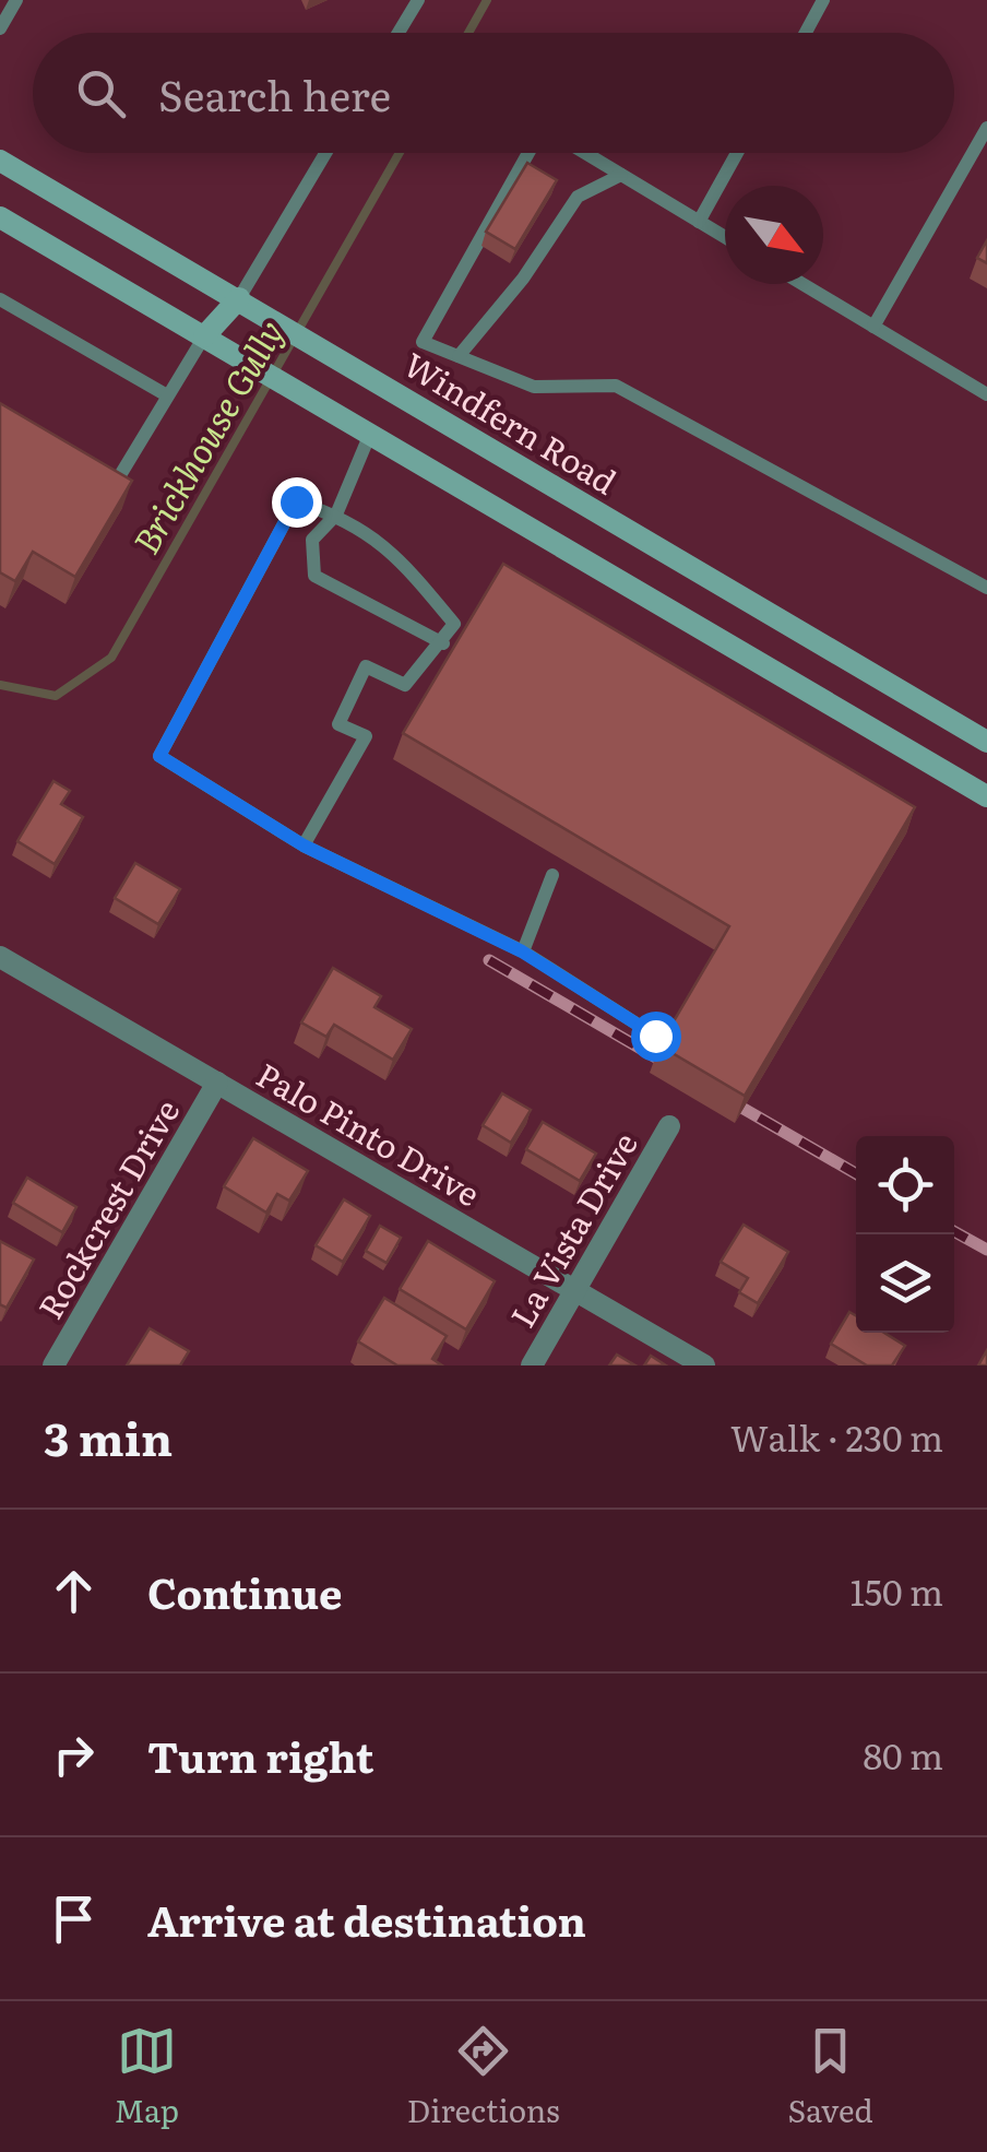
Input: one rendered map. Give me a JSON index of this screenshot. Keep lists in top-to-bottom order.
{
  "streets": {
    "street": [
      "Windfern Road",
      "Palo Pinto Drive",
      "Rockcrest Drive",
      "La Vista Drive"
    ]
  },
  "crossings": [
    ["Palo Pinto Drive", "Rockcrest Drive"],
    ["Palo Pinto Drive", "La Vista Drive"]
  ],
  "water": ["Brickhouse Gully"],
  "north": "bottom right",
  "page": {
    "search": "Search here",
    "heading": ["3 min", "Walk · 230 m"],
    "list": [
      ["Continue", "150 m"],
      ["Turn right", "80 m"],
      "Arrive at destination"
    ],
    "nav": ["Map", "Directions", "Saved"]
  }
}
